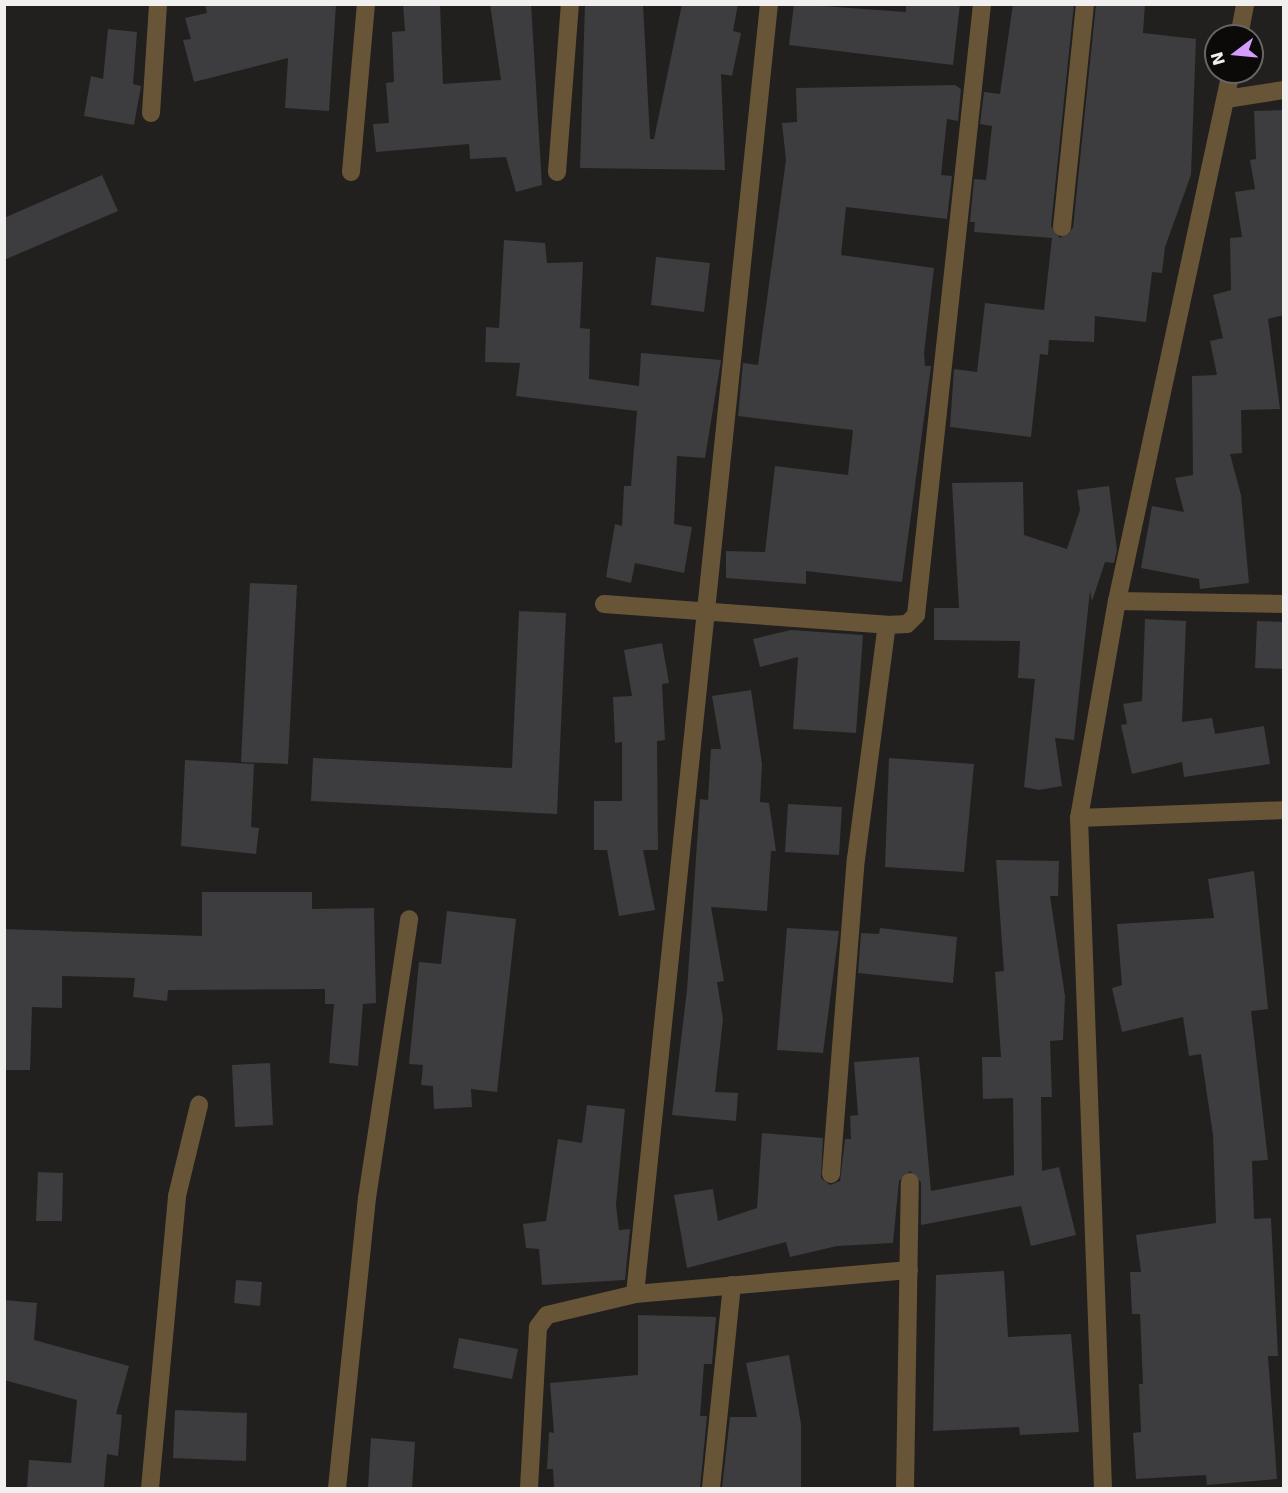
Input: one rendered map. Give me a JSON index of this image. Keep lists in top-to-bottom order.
{
  "north": "left"
}
